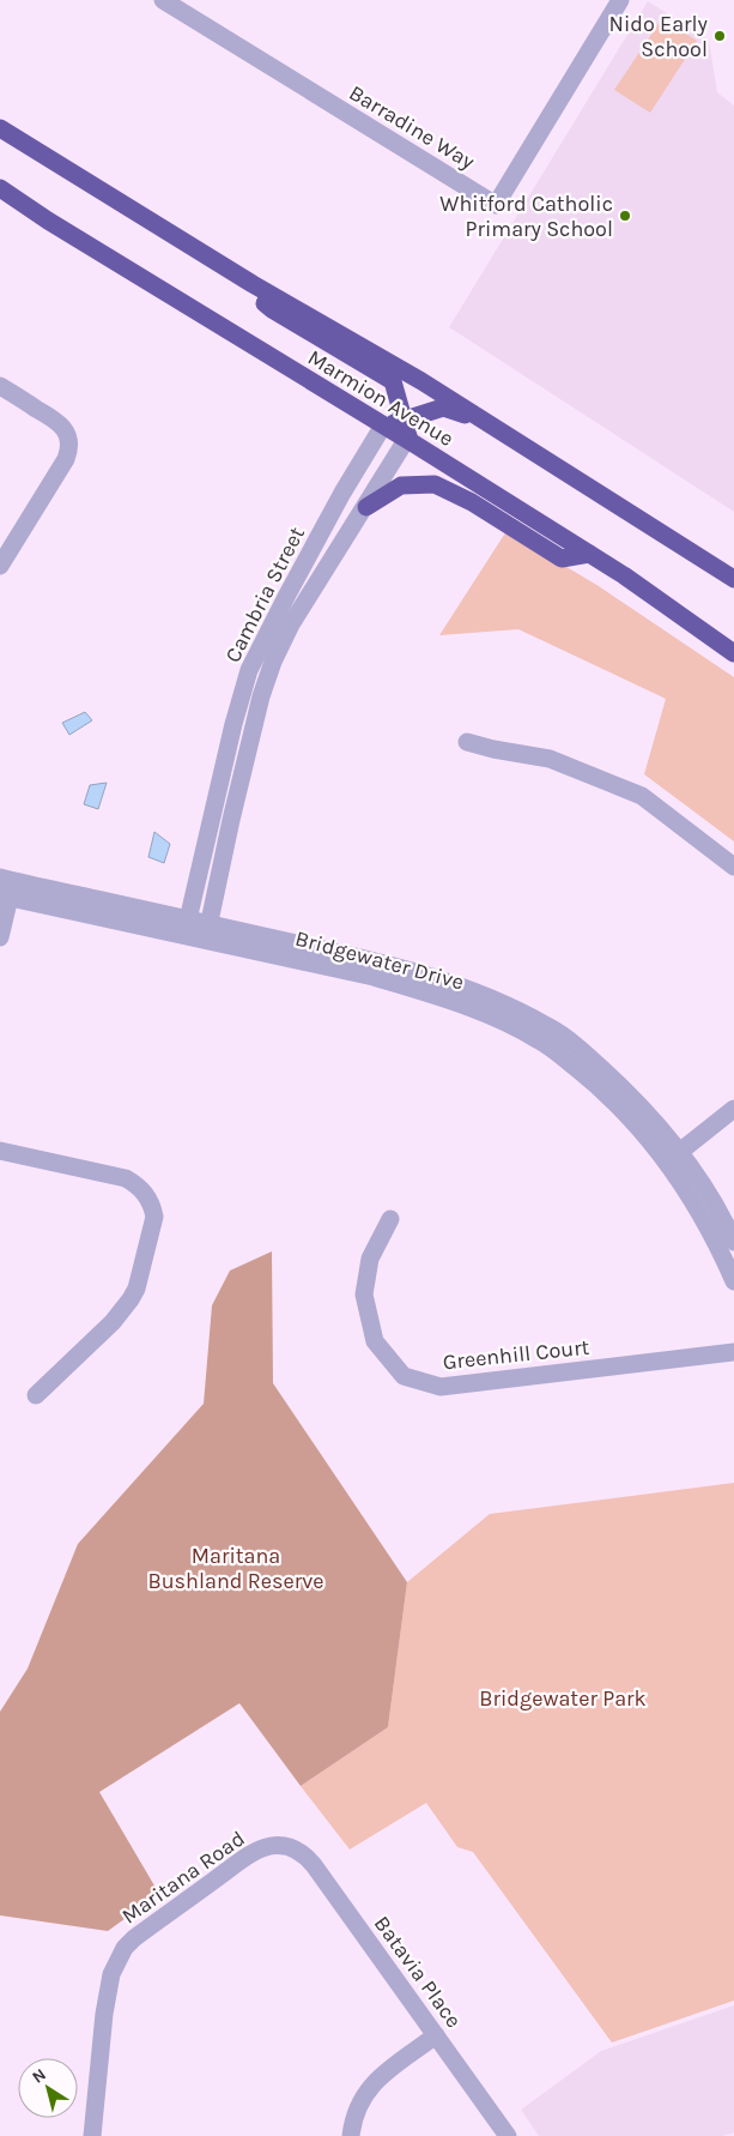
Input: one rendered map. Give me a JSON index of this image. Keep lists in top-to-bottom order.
{
  "streets": {
    "highway": ["Marmion Avenue"],
    "street": [
      "Barradine Way",
      "Cambria Street",
      "Bridgewater Drive",
      "Greenhill Court",
      "Maritana Road",
      "Batavia Place"
    ]
  },
  "crossings": [
    ["Marmion Avenue", "Cambria Street"],
    ["Cambria Street", "Bridgewater Drive"],
    ["Maritana Road", "Batavia Place"]
  ],
  "parks": ["Maritana Bushland Reserve", "Bridgewater Park"],
  "places": ["Nido Early School", "Whitford Catholic Primary School"],
  "north": "top left"
}
